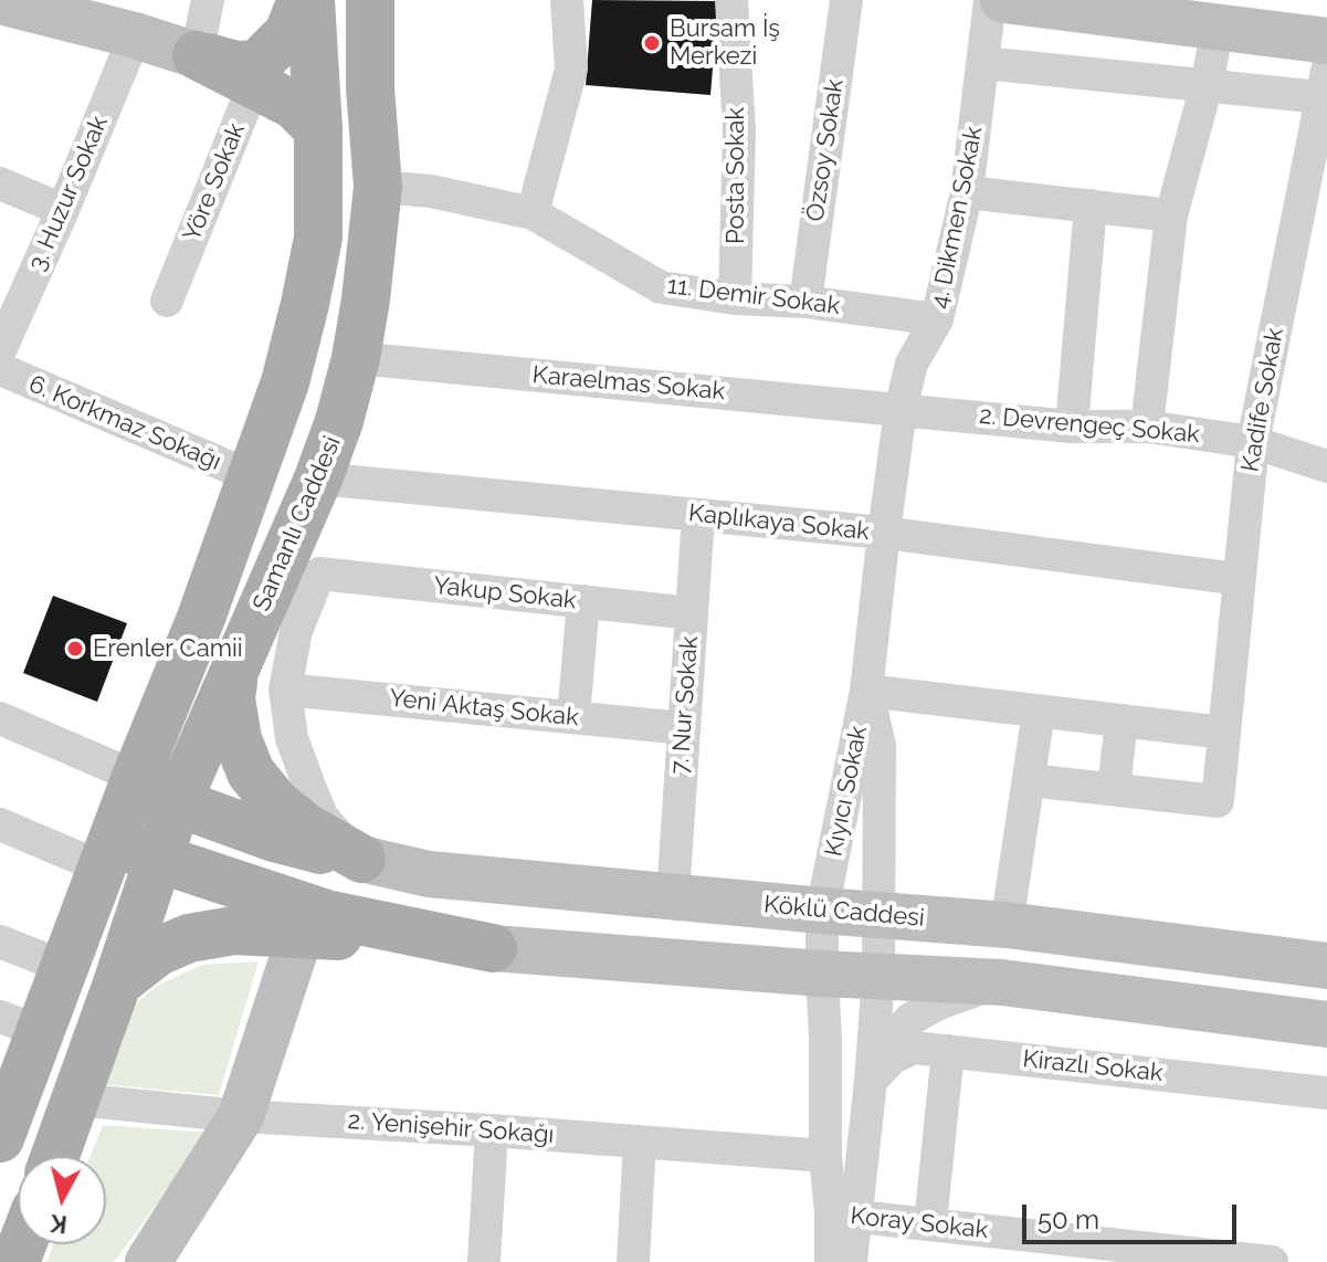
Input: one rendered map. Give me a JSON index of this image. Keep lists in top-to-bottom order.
{
  "streets": {
    "main road": ["Samanlı Caddesi", "Köklü Caddesi"],
    "street": [
      "Özsoy Sokak",
      "Posta Sokak",
      "Yöre Sokak",
      "3. Huzur Sokak",
      "4. Dikmen Sokak",
      "11. Demir Sokak",
      "Karaelmas Sokak",
      "Kadife Sokak",
      "6. Korkmaz Sokağı",
      "2. Devrengeç Sokak",
      "Kaplıkaya Sokak",
      "Yakup Sokak",
      "7. Nur Sokak",
      "Yeni Aktaş Sokak",
      "Kıyıcı Sokak",
      "Kirazlı Sokak",
      "2. Yenişehir Sokağı",
      "Koray Sokak"
    ]
  },
  "crossings": [
    ["Özsoy Sokak", "11. Demir Sokak"],
    ["Posta Sokak", "11. Demir Sokak"],
    ["4. Dikmen Sokak", "11. Demir Sokak"],
    ["4. Dikmen Sokak", "Karaelmas Sokak"],
    ["4. Dikmen Sokak", "2. Devrengeç Sokak"],
    ["4. Dikmen Sokak", "Kaplıkaya Sokak"],
    ["4. Dikmen Sokak", "Kıyıcı Sokak"],
    ["11. Demir Sokak", "Samanlı Caddesi"],
    ["Karaelmas Sokak", "2. Devrengeç Sokak"],
    ["Karaelmas Sokak", "Samanlı Caddesi"],
    ["Kadife Sokak", "2. Devrengeç Sokak"],
    ["Kadife Sokak", "Kaplıkaya Sokak"],
    ["6. Korkmaz Sokağı", "Samanlı Caddesi"],
    ["Kaplıkaya Sokak", "Samanlı Caddesi"],
    ["Kaplıkaya Sokak", "7. Nur Sokak"],
    ["Kaplıkaya Sokak", "Kıyıcı Sokak"],
    ["Samanlı Caddesi", "2. Yenişehir Sokağı"],
    ["Yakup Sokak", "7. Nur Sokak"],
    ["Yakup Sokak", "Yeni Aktaş Sokak"],
    ["7. Nur Sokak", "Yeni Aktaş Sokak"],
    ["7. Nur Sokak", "Köklü Caddesi"],
    ["Kıyıcı Sokak", "Köklü Caddesi"],
    ["Kıyıcı Sokak", "2. Yenişehir Sokağı"],
    ["Kıyıcı Sokak", "Koray Sokak"]
  ],
  "places": ["Bursam İş Merkezi", "Erenler Camii"],
  "scale_bar": "50 m",
  "north": "bottom"
}
